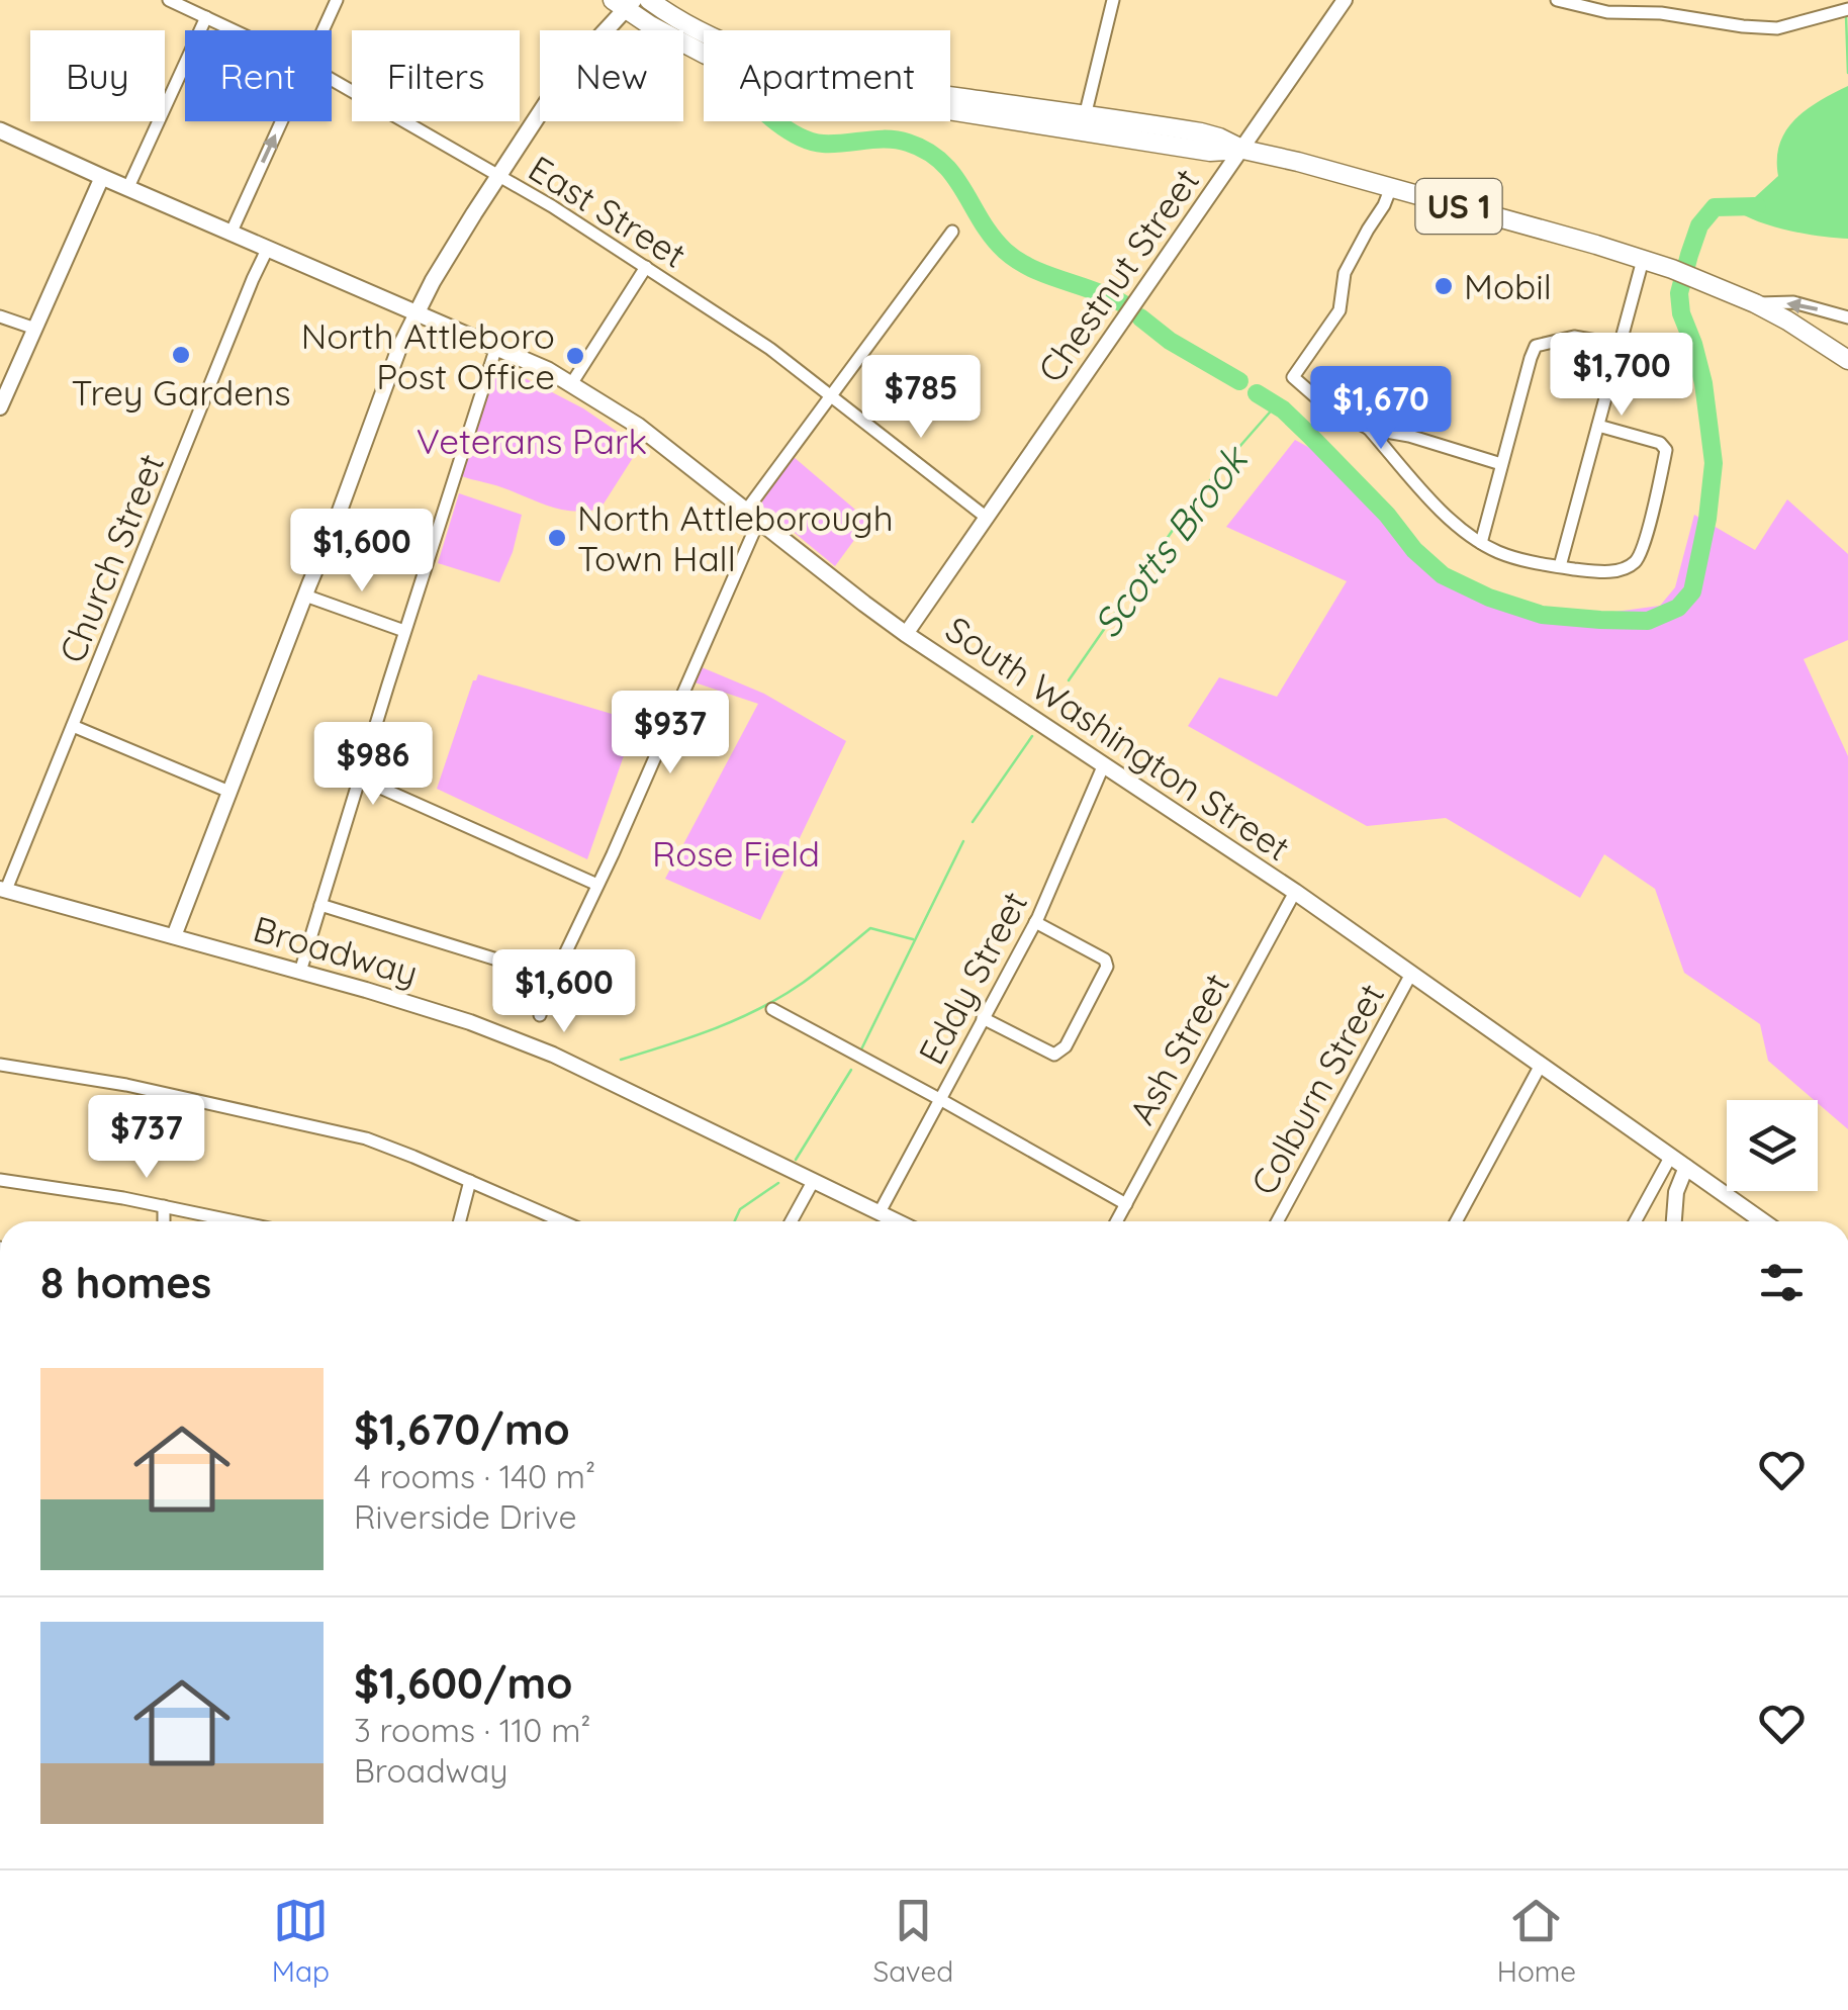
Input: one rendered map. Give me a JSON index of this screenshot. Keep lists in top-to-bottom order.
{
  "streets": {
    "main road": ["US 1", "South Washington Street"],
    "street": [
      "East Street",
      "Chestnut Street",
      "Church Street",
      "Broadway",
      "Eddy Street",
      "Ash Street",
      "Colburn Street"
    ]
  },
  "crossings": [
    ["US 1", "Chestnut Street"],
    ["East Street", "Chestnut Street"],
    ["Chestnut Street", "South Washington Street"],
    ["Church Street", "South Washington Street"],
    ["Church Street", "Broadway"],
    ["South Washington Street", "Eddy Street"],
    ["South Washington Street", "Ash Street"],
    ["South Washington Street", "Colburn Street"],
    ["Broadway", "Eddy Street"]
  ],
  "water": ["Scotts Brook"],
  "parks": ["Veterans Park", "Rose Field"],
  "places": [
    "Mobil",
    "Trey Gardens",
    "North Attleboro Post Office",
    "North Attleborough Town Hall"
  ],
  "page": {
    "chip": [
      "Buy",
      "Rent",
      "Filters",
      "New",
      "Apartment"
    ],
    "price": [
      "$1,700",
      "$785",
      "$1,670",
      "$1,600",
      "$937",
      "$986",
      "$1,600",
      "$737"
    ],
    "heading": "8 homes",
    "list": [
      {
        "name": "$1,670/mo",
        "note": "4 rooms · 140 m² · Riverside Drive"
      },
      {
        "name": "$1,600/mo",
        "note": "3 rooms · 110 m² · Broadway"
      }
    ],
    "tabs": ["Map", "Saved", "Home"]
  }
}
